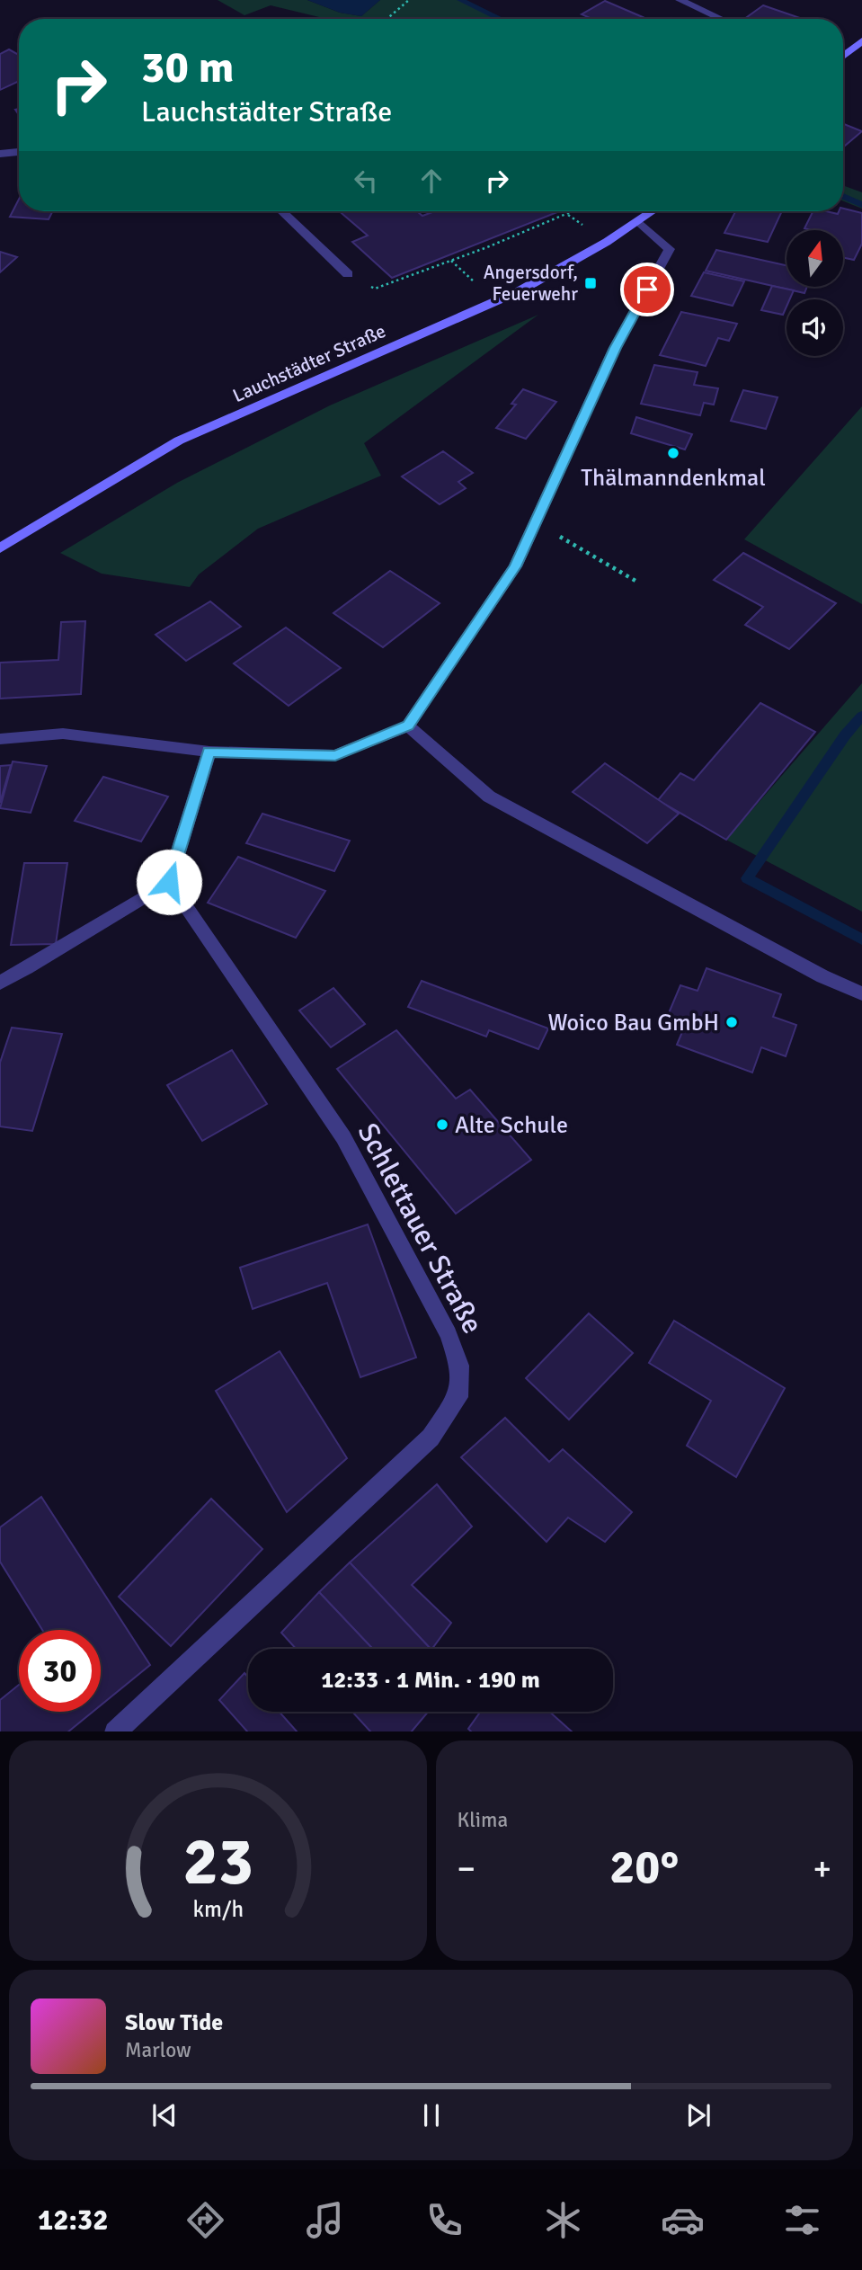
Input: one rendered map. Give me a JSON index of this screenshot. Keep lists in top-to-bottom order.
{
  "streets": {
    "main road": ["Lauchstädter Straße"],
    "street": ["Schlettauer Straße"]
  },
  "places": {
    "transit": ["Angersdorf, Feuerwehr"],
    "other": ["Thälmanndenkmal", "Woico Bau GmbH", "Alte Schule"]
  },
  "north": "top",
  "page": {
    "turn": ["30 m", "Lauchstädter Straße"],
    "limit": "30",
    "trip": "12:33 · 1 Min. · 190 m",
    "tile": "Klima",
    "heat": ["−", "20°", "+"],
    "song": ["Slow Tide", "Marlow"],
    "tabs": "12:32",
    "gauge": ["23", "km/h"]
  }
}
